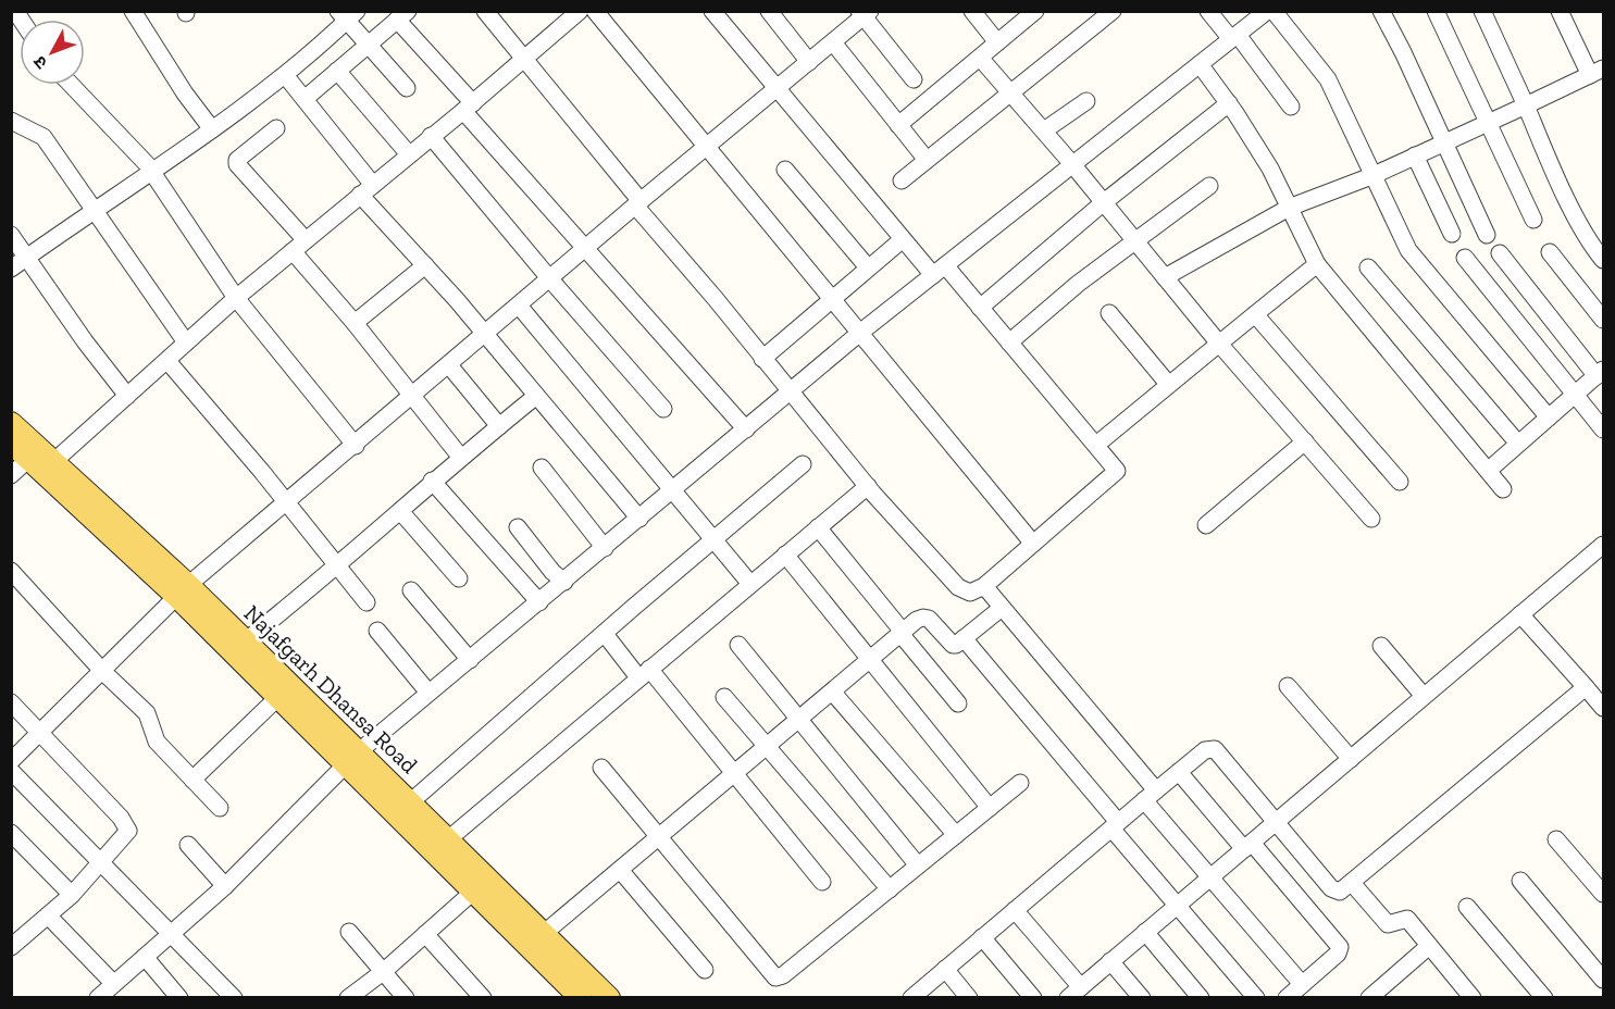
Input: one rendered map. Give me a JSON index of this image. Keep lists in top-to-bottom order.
{
  "streets": {
    "main road": ["Najafgarh Dhansa Road"]
  },
  "north": "bottom left"
}
